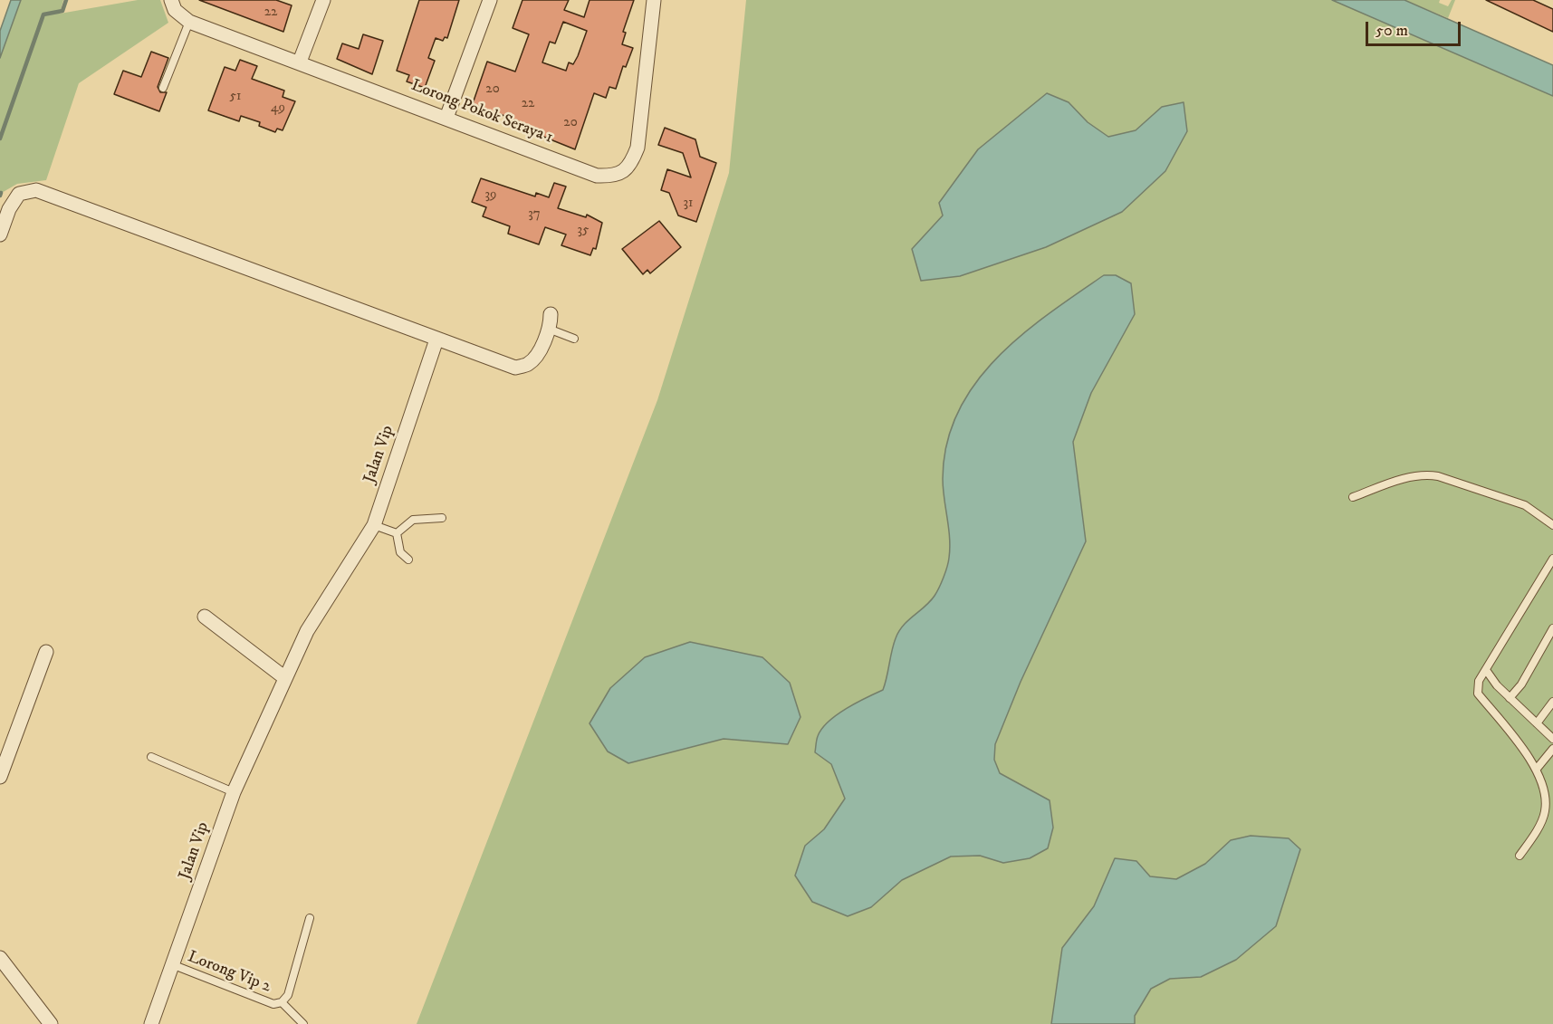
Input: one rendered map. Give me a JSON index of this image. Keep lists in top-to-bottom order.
{
  "streets": {
    "street": ["Lorong Pokok Seraya 1", "Jalan Vip"],
    "lane": ["Lorong Vip 2"]
  },
  "crossings": [
    ["Jalan Vip", "Lorong Vip 2"]
  ],
  "house_numbers": [
    "22",
    "20",
    "51",
    "22",
    "49",
    "20",
    "39",
    "31",
    "37",
    "35"
  ],
  "scale_bar": "50 m"
}
